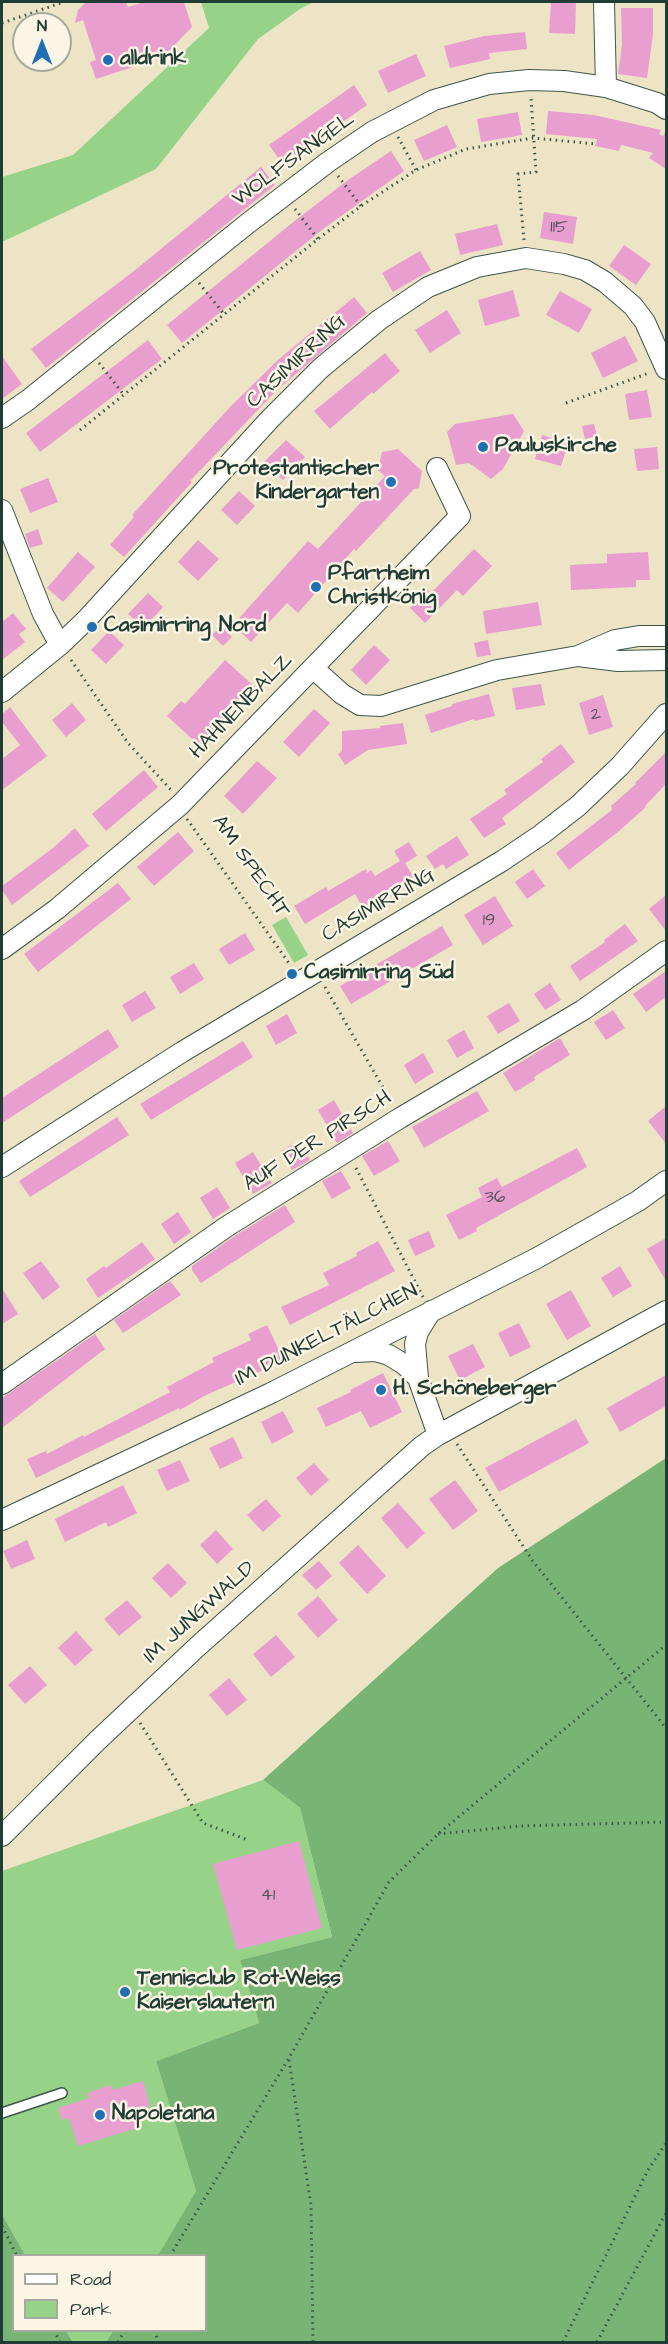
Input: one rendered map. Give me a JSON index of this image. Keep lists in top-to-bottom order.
{
  "streets": {
    "street": [
      "WOLFSANGEL",
      "CASIMIRRING",
      "HAHNENBALZ",
      "AUF DER PIRSCH",
      "IM DUNKELTÄLCHEN",
      "IM JUNGWALD"
    ],
    "path": ["AM SPECHT"]
  },
  "places": [
    "alldrink",
    "Pauluskirche",
    "Protestantischer Kindergarten",
    "Pfarrheim Christkönig",
    "Casimirring Nord",
    "Casimirring Süd",
    "H. Schöneberger",
    "Tennisclub Rot-Weiss Kaiserslautern",
    "Napoletana"
  ],
  "house_numbers": [
    "115",
    "2",
    "19",
    "36",
    "41"
  ],
  "legend": ["Road", "Park"],
  "north": "top"
}
